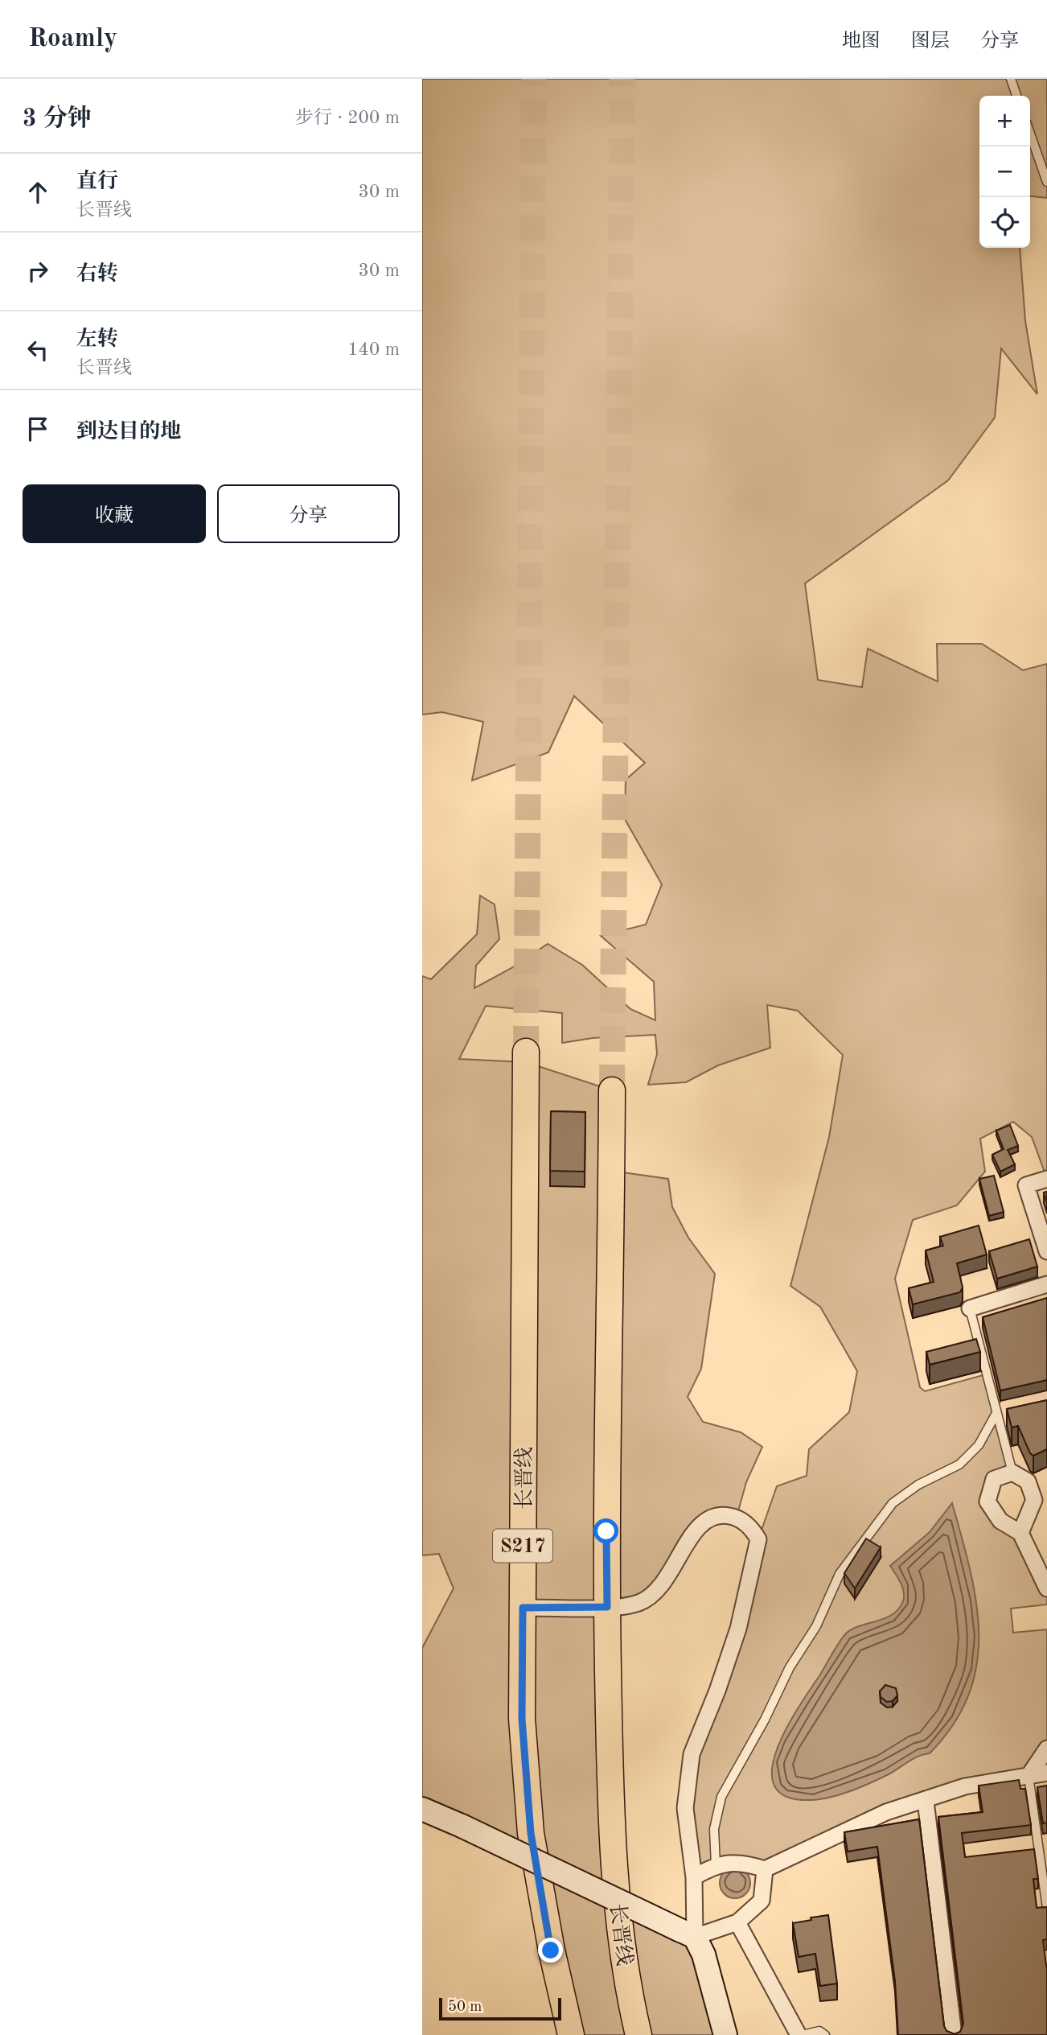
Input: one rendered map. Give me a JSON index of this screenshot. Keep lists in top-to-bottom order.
{
  "streets": {
    "main road": ["长晋线", "S217"]
  },
  "scale_bar": "50 m",
  "page": {
    "header": "Roamly",
    "nav": ["地图", "图层", "分享"],
    "heading": ["3 分钟", "步行 · 200 m"],
    "map_buttons": ["+", "−"],
    "list": [
      ["直行", "长晋线", "30 m"],
      ["右转", "30 m"],
      ["左转", "长晋线", "140 m"],
      "到达目的地"
    ],
    "buttons": ["收藏", "分享"],
    "scale": "50 m"
  }
}
